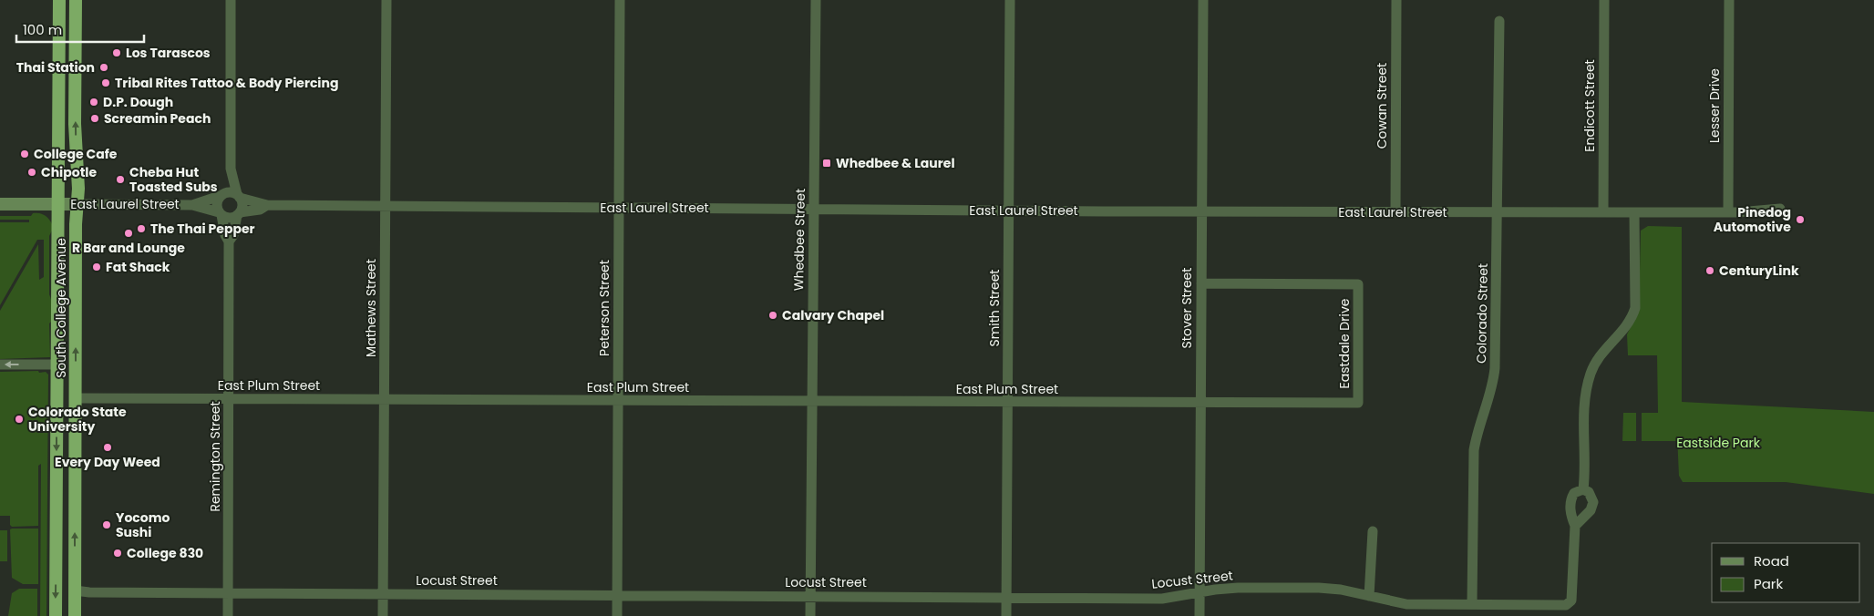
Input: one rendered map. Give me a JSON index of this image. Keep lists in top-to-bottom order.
{
  "streets": {
    "highway": ["South College Avenue"],
    "main road": ["East Laurel Street"],
    "street": [
      "Cowan Street",
      "Endicott Street",
      "Lesser Drive",
      "Whedbee Street",
      "Mathews Street",
      "Peterson Street",
      "Smith Street",
      "Stover Street",
      "Colorado Street",
      "Eastdale Drive",
      "East Plum Street",
      "Remington Street",
      "Locust Street"
    ]
  },
  "crossings": [
    ["Cowan Street", "East Laurel Street"],
    ["Endicott Street", "East Laurel Street"],
    ["Lesser Drive", "East Laurel Street"],
    ["East Laurel Street", "Whedbee Street"],
    ["East Laurel Street", "South College Avenue"],
    ["East Laurel Street", "Mathews Street"],
    ["East Laurel Street", "Peterson Street"],
    ["East Laurel Street", "Smith Street"],
    ["East Laurel Street", "Stover Street"],
    ["East Laurel Street", "Colorado Street"],
    ["East Laurel Street", "Remington Street"],
    ["Whedbee Street", "East Plum Street"],
    ["Whedbee Street", "Locust Street"],
    ["South College Avenue", "East Plum Street"],
    ["South College Avenue", "Locust Street"],
    ["Mathews Street", "East Plum Street"],
    ["Mathews Street", "Locust Street"],
    ["Peterson Street", "East Plum Street"],
    ["Peterson Street", "Locust Street"],
    ["Smith Street", "East Plum Street"],
    ["Smith Street", "Locust Street"],
    ["Stover Street", "Eastdale Drive"],
    ["Stover Street", "East Plum Street"],
    ["Stover Street", "Locust Street"],
    ["Colorado Street", "Locust Street"],
    ["Eastdale Drive", "East Plum Street"],
    ["East Plum Street", "Remington Street"],
    ["Remington Street", "Locust Street"]
  ],
  "parks": ["Eastside Park"],
  "places": {
    "other": [
      "Los Tarascos",
      "Thai Station",
      "Tribal Rites Tattoo & Body Piercing",
      "D.P. Dough",
      "Screamin Peach",
      "College Cafe",
      "Chipotle",
      "Cheba Hut Toasted Subs",
      "Pinedog Automotive",
      "The Thai Pepper",
      "R Bar and Lounge",
      "Fat Shack",
      "CenturyLink",
      "Calvary Chapel",
      "Colorado State University",
      "Every Day Weed",
      "Yocomo Sushi",
      "College 830"
    ],
    "transit": ["Whedbee & Laurel"]
  },
  "legend": ["Road", "Park"],
  "scale_bar": "100 m"
}
